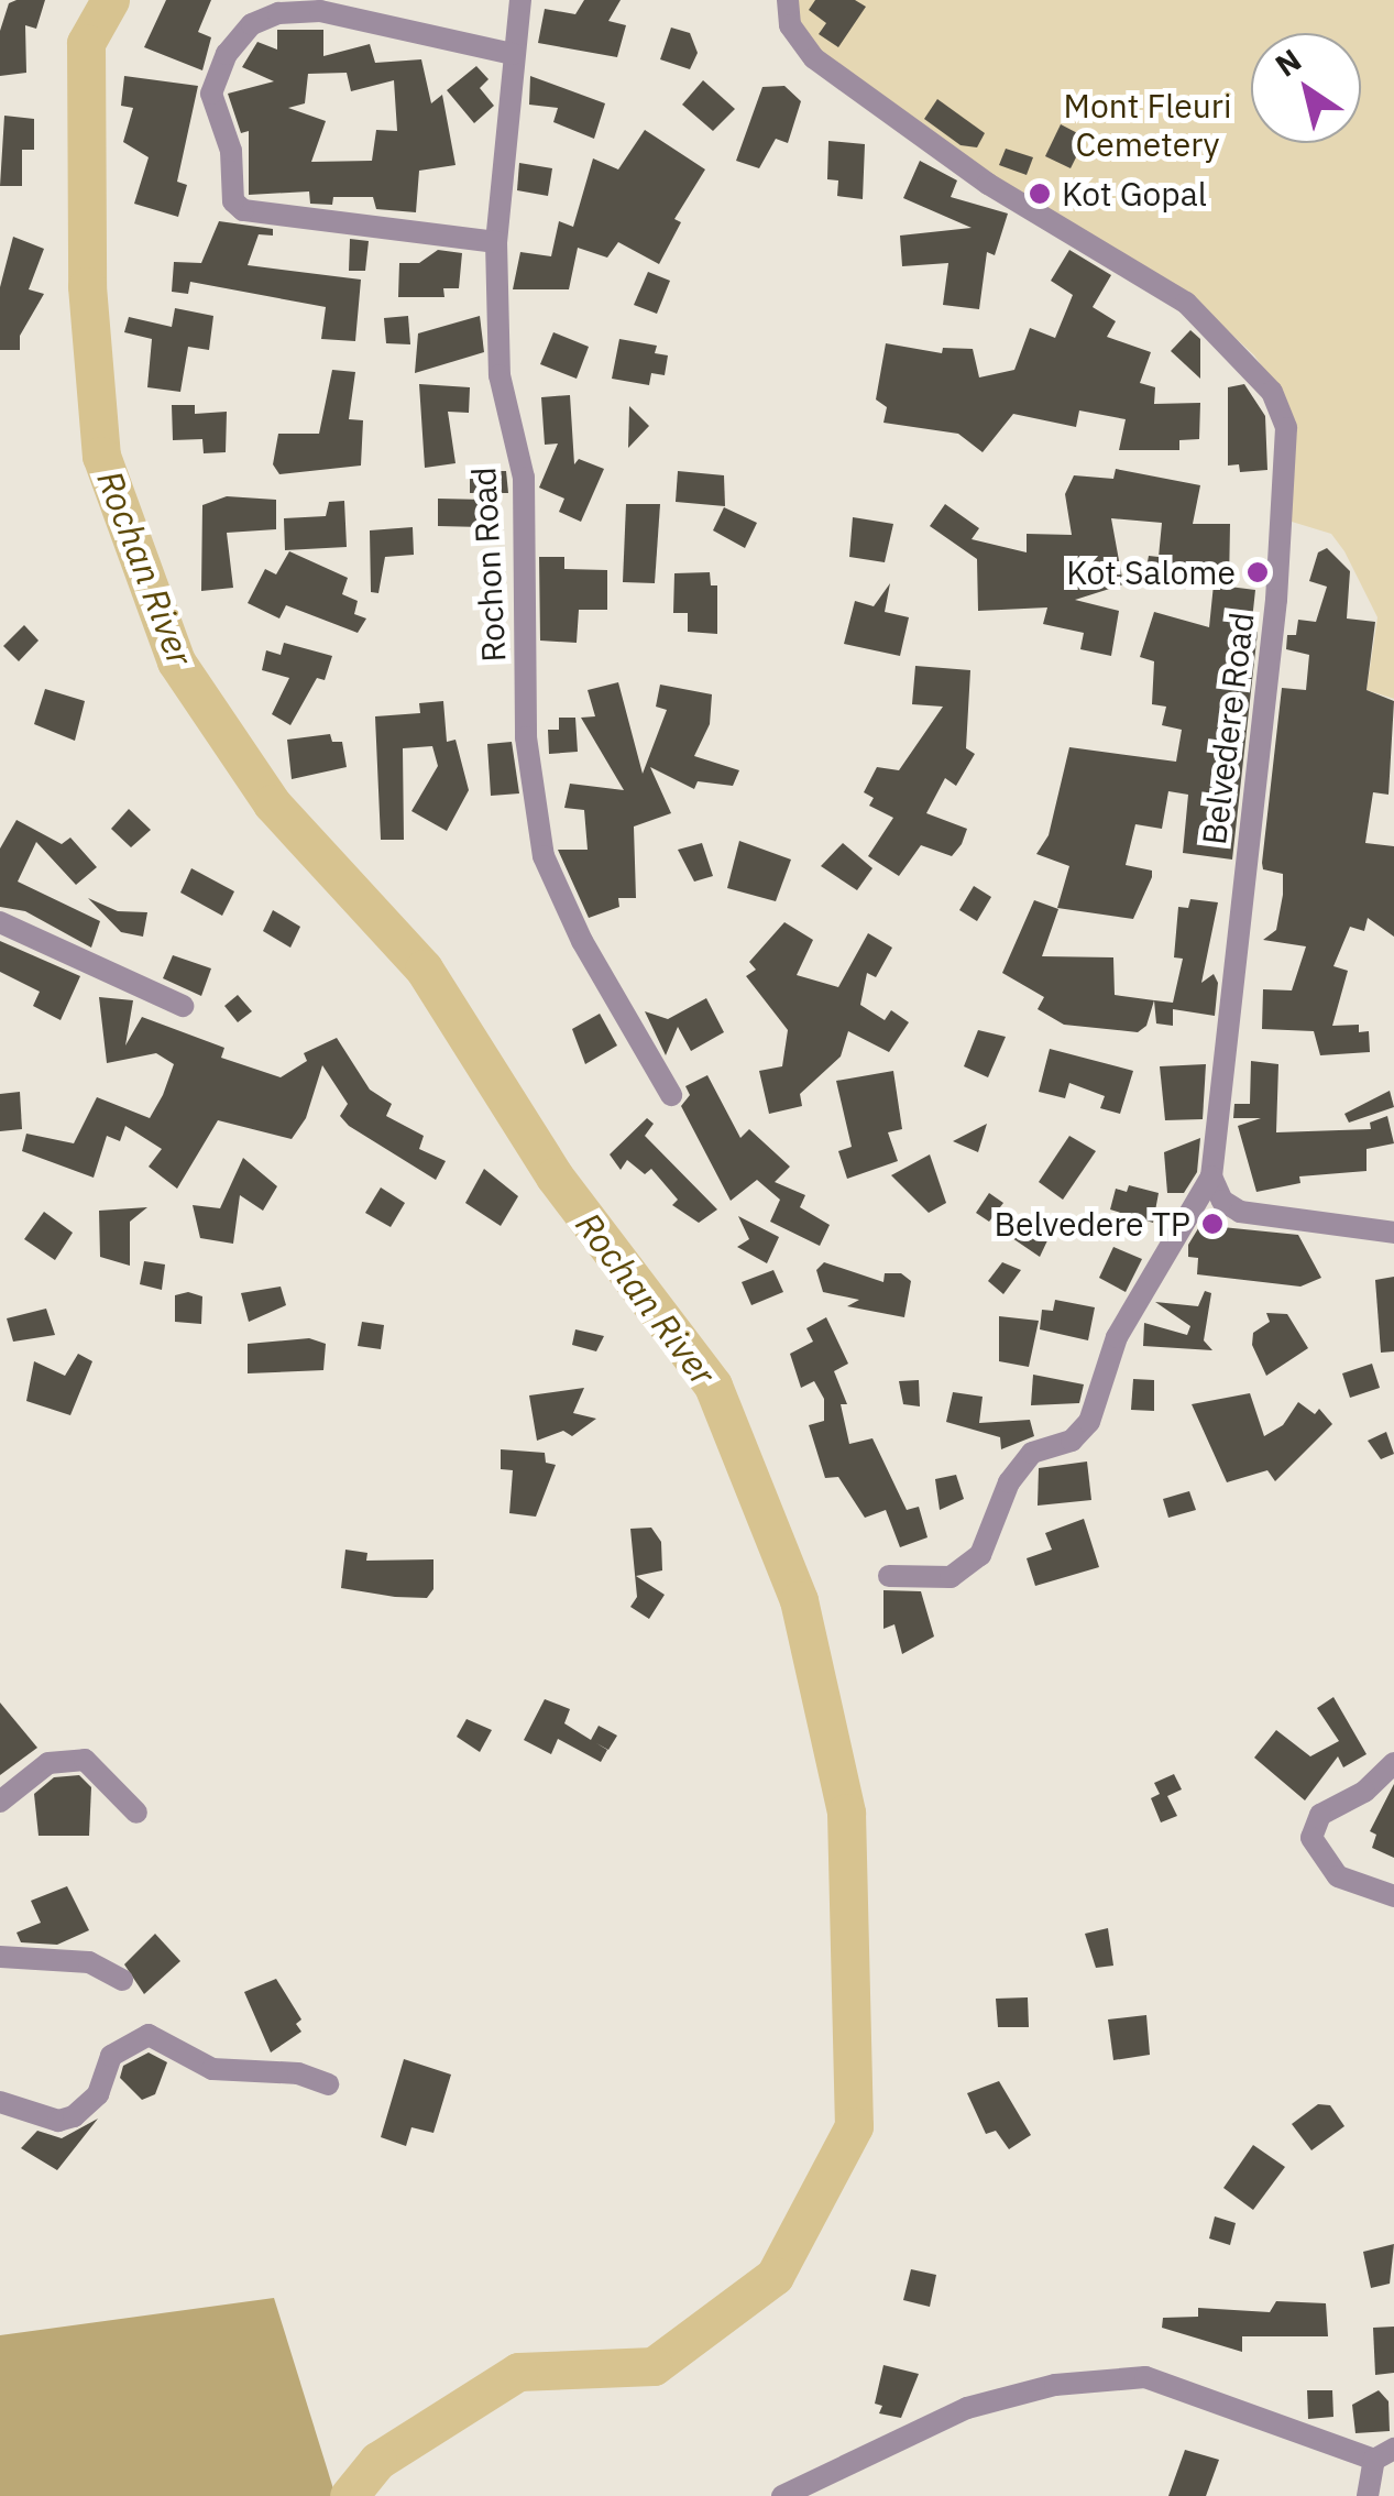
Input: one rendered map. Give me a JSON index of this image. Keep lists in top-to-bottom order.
{
  "streets": {
    "street": ["Rochon Road", "Belvedere Road"]
  },
  "water": ["Rochan River"],
  "parks": ["Mont Fleuri Cemetery"],
  "places": ["Kot Gopal", "Kot Salome", "Belvedere TP"],
  "north": "top left"
}
